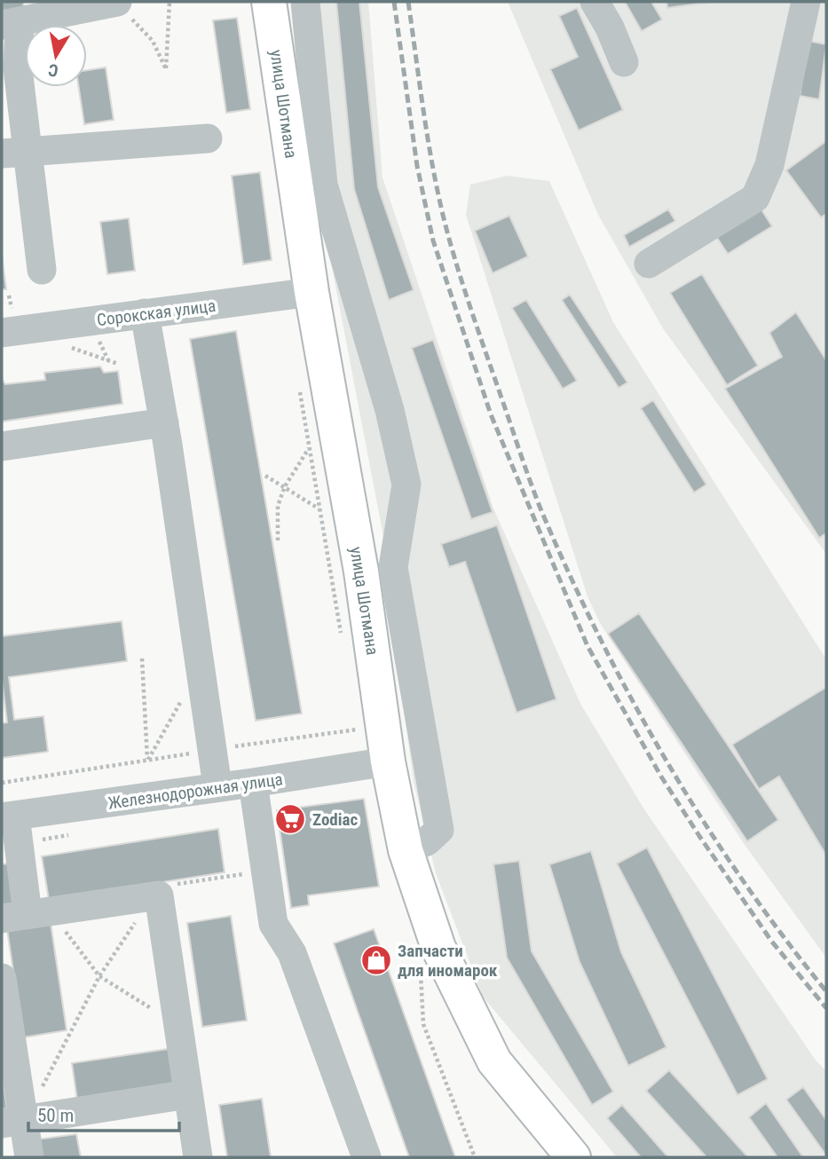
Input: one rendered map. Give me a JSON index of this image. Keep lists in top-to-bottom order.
{
  "streets": {
    "main road": ["улица Шотмана"],
    "street": ["Сорокская улица", "Железнодорожная улица"]
  },
  "crossings": [
    ["улица Шотмана", "Сорокская улица"],
    ["улица Шотмана", "Железнодорожная улица"]
  ],
  "places": {
    "supermarket": ["Zodiac"],
    "shop": ["Запчасти для иномарок"]
  },
  "scale_bar": "50 m",
  "north": "bottom"
}
